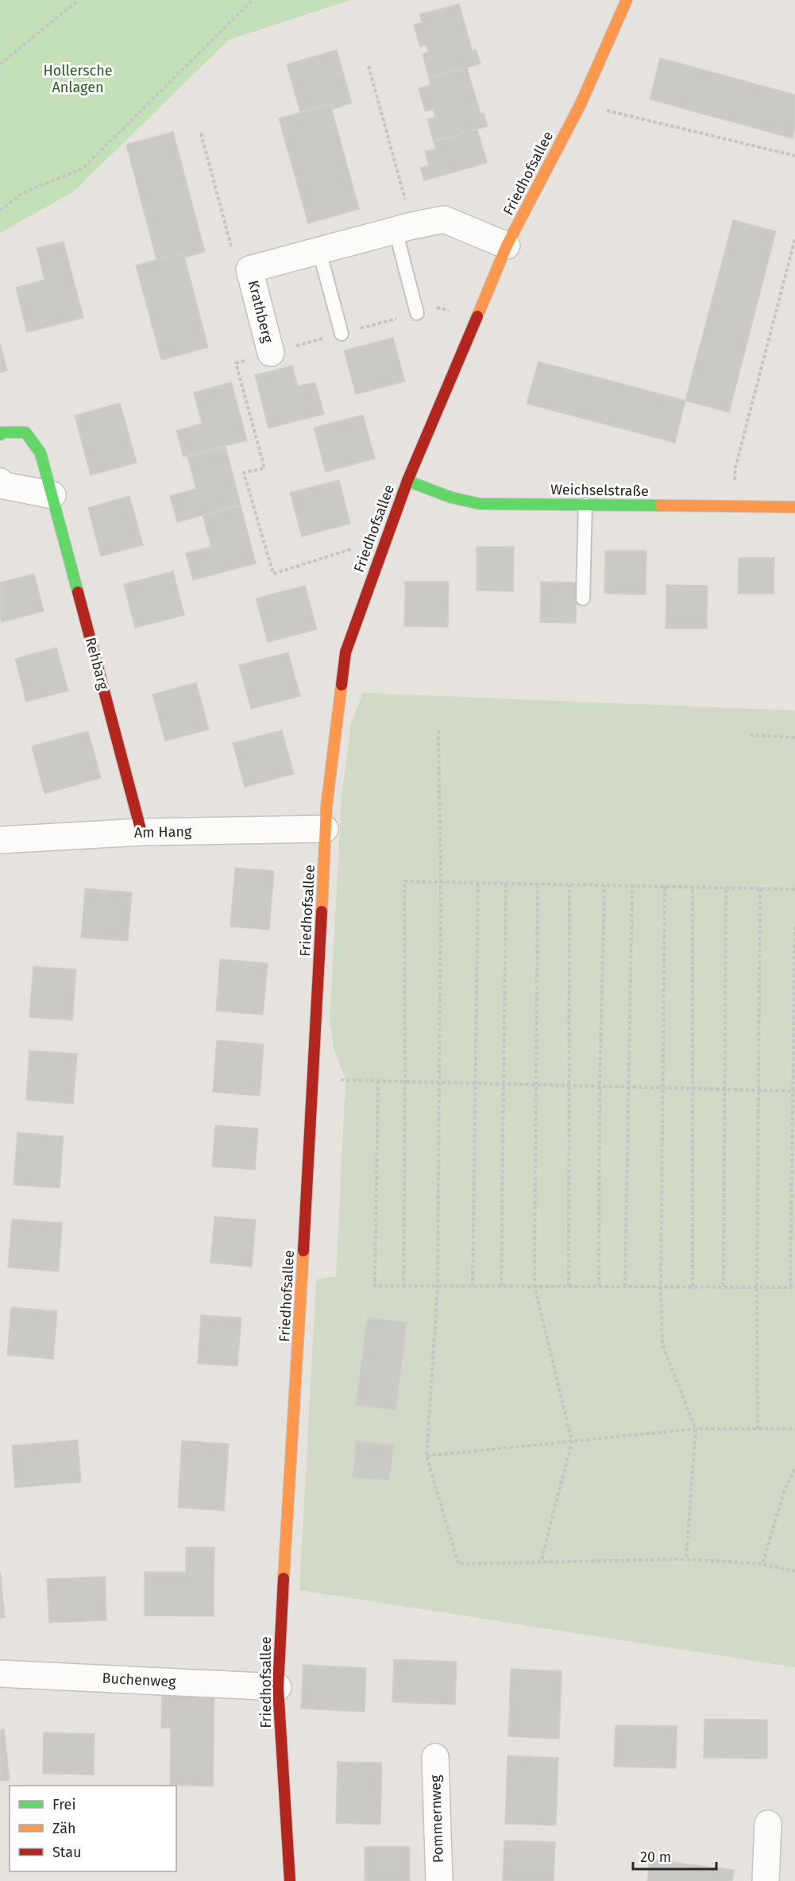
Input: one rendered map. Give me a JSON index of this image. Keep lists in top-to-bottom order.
{
  "streets": {
    "street": [
      "Friedhofsallee",
      "Krathberg",
      "Weichselstraße",
      "Rehbarg",
      "Am Hang",
      "Buchenweg",
      "Pommernweg"
    ]
  },
  "crossings": [
    ["Friedhofsallee", "Krathberg"],
    ["Friedhofsallee", "Weichselstraße"],
    ["Friedhofsallee", "Am Hang"],
    ["Friedhofsallee", "Buchenweg"],
    ["Rehbarg", "Am Hang"]
  ],
  "parks": ["Hollersche Anlagen"],
  "legend": ["Frei", "Zäh", "Stau"],
  "scale_bar": "20 m"
}
